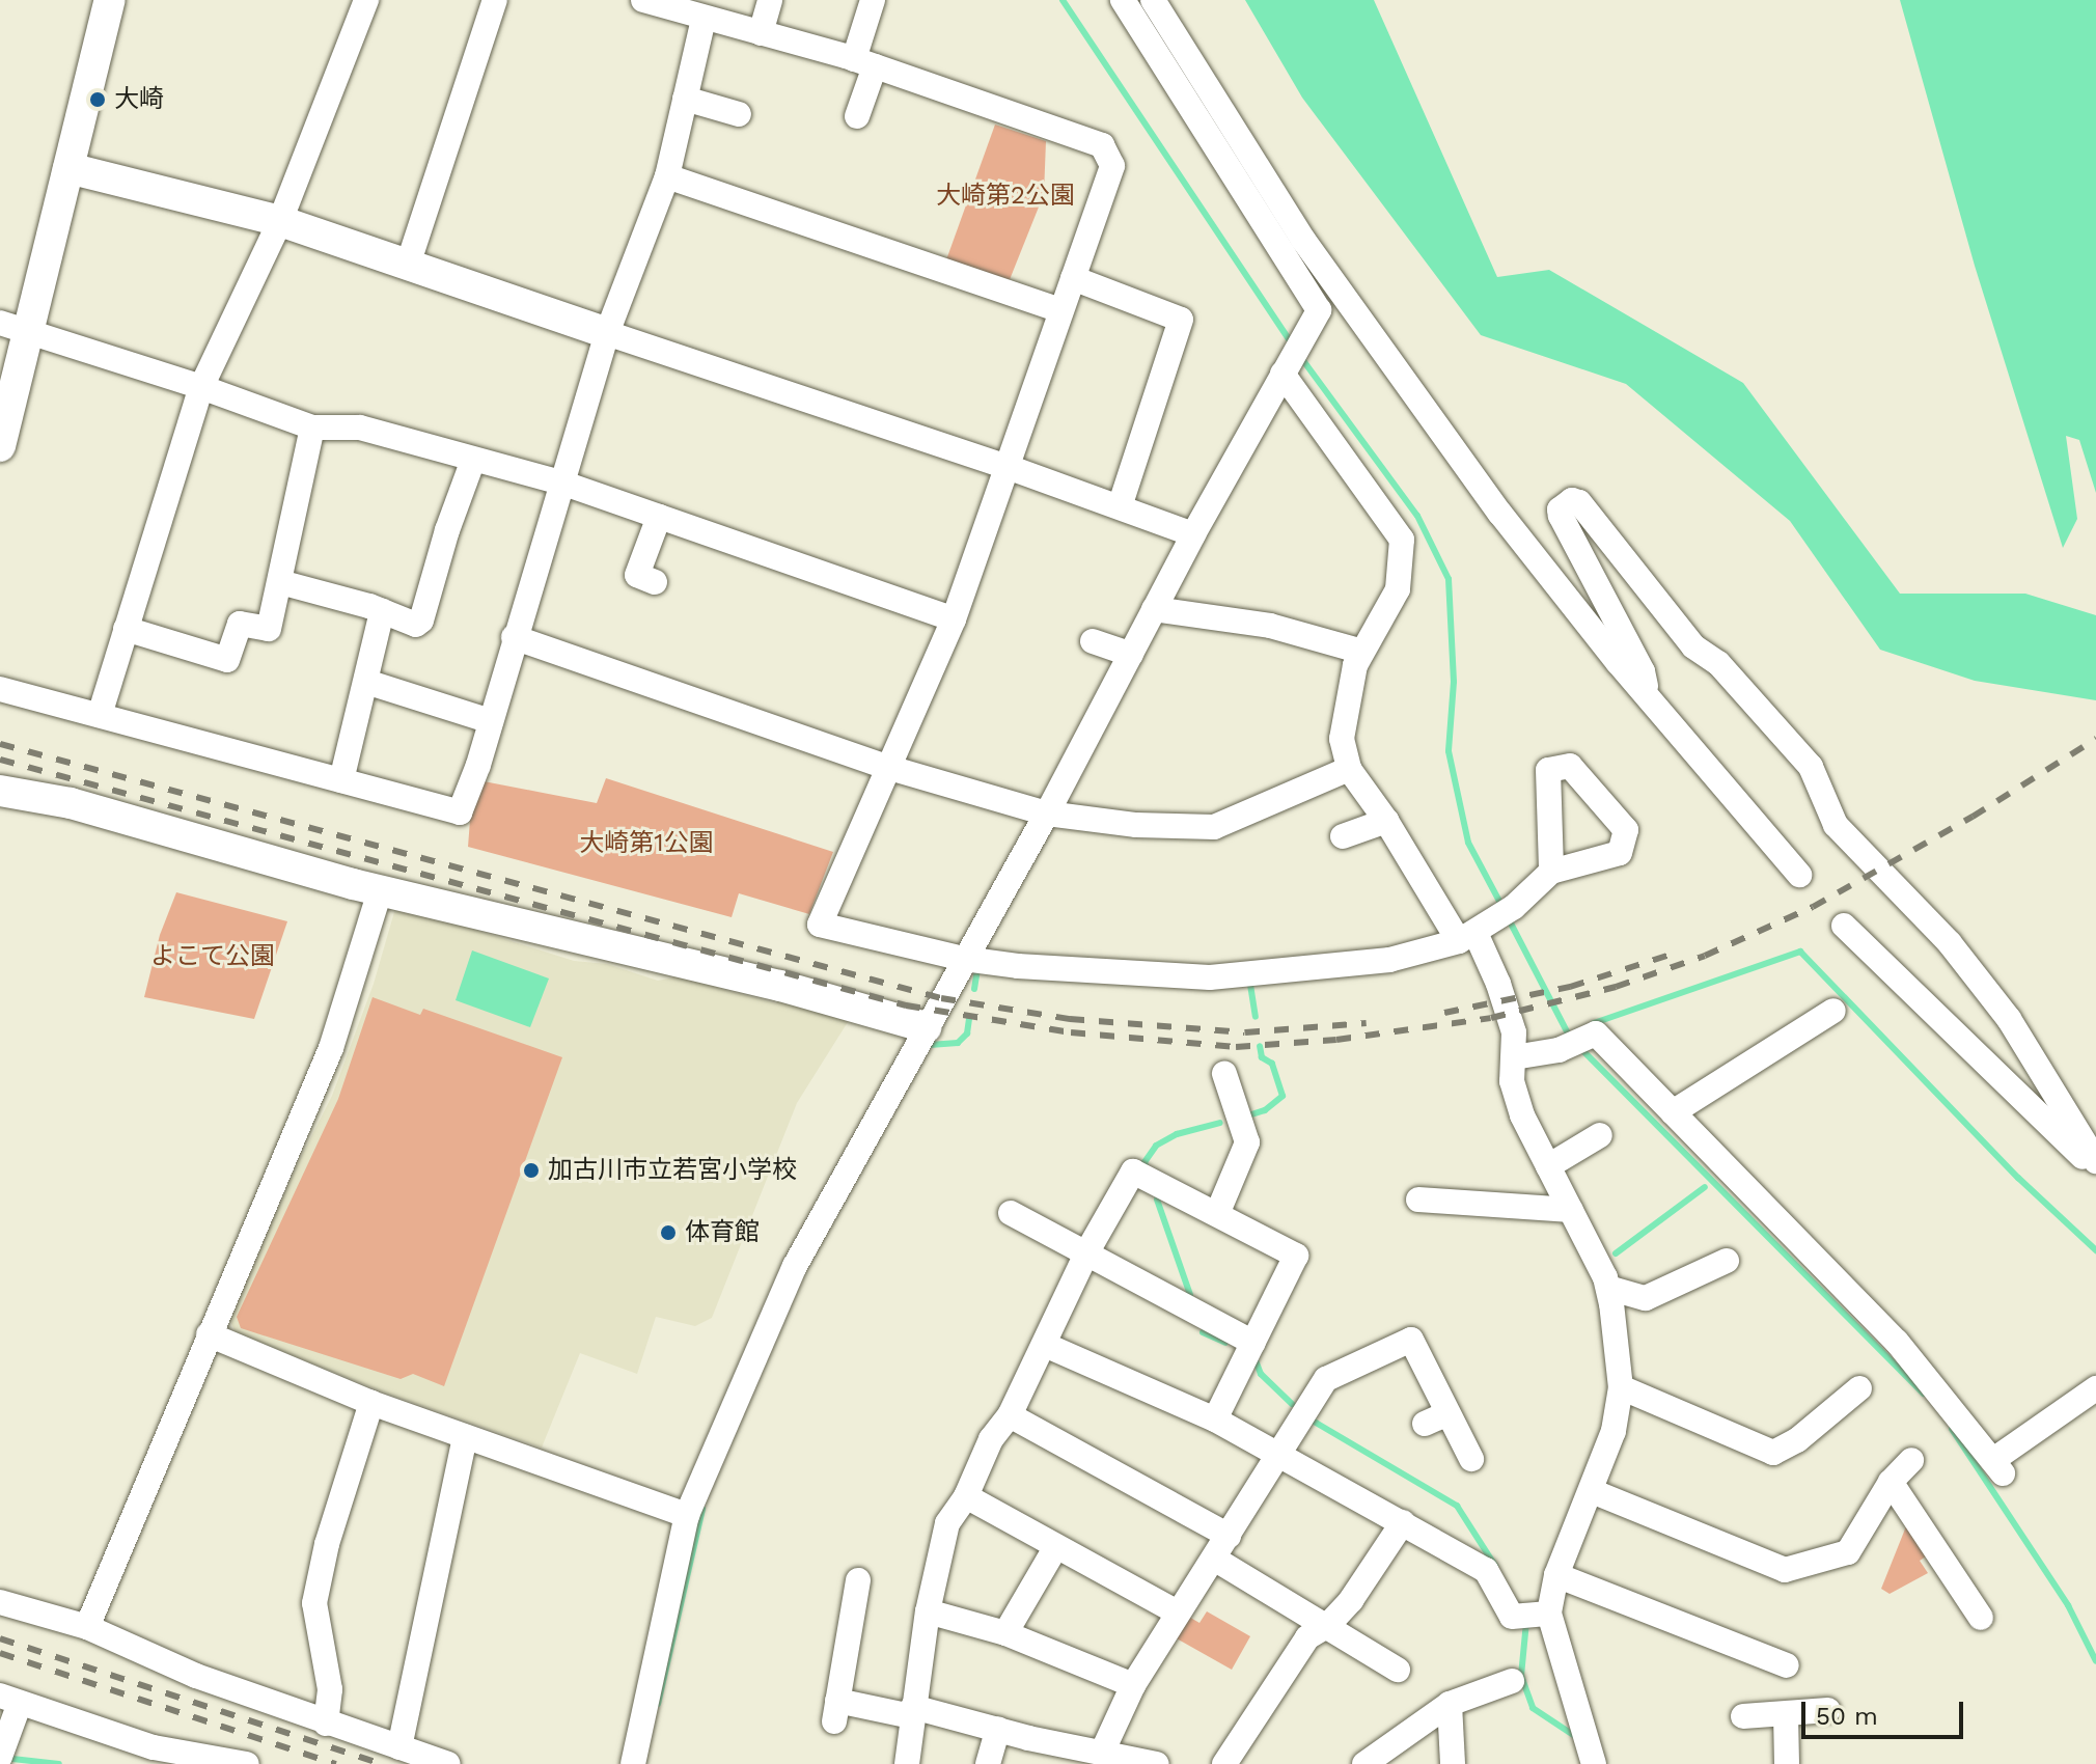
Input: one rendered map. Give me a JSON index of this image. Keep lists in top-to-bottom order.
{
  "parks": ["大崎第2公園", "大崎第1公園", "よこて公園"],
  "places": ["大崎", "加古川市立若宮小学校", "体育館"],
  "scale_bar": "50 m"
}
